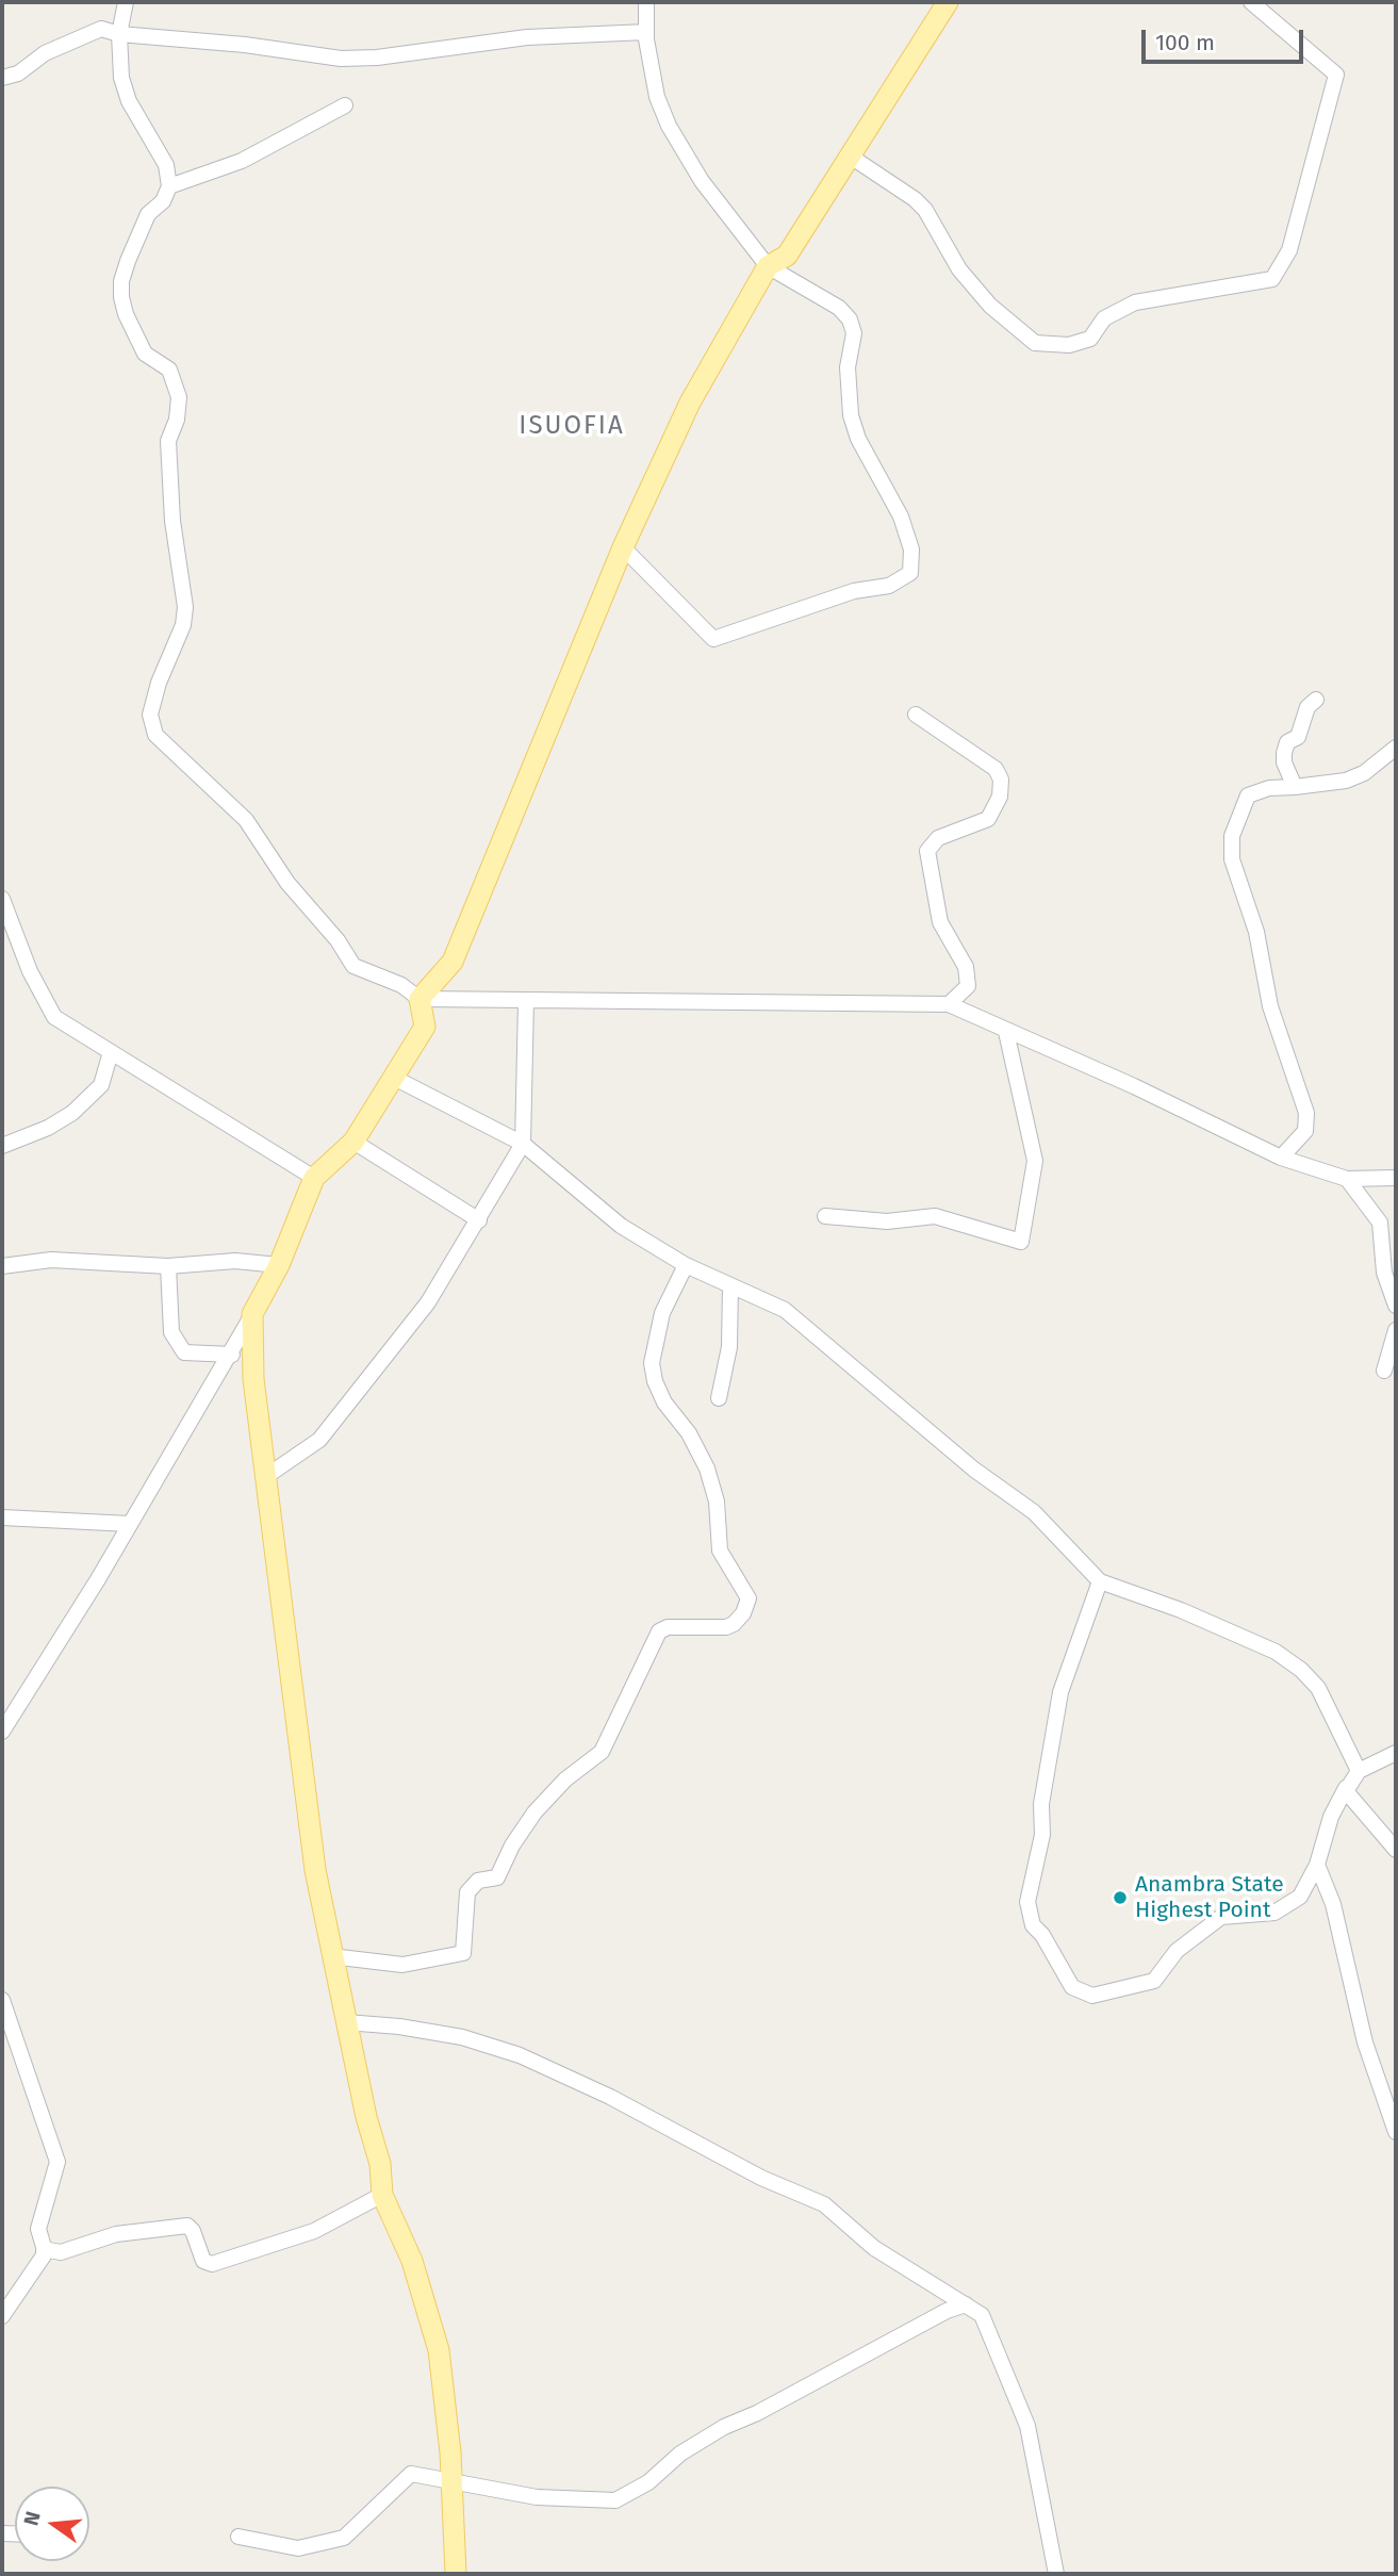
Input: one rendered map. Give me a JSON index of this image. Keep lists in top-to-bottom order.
{
  "districts": ["ISUOFIA"],
  "places": ["Anambra State Highest Point"],
  "scale_bar": "100 m",
  "north": "left"
}
